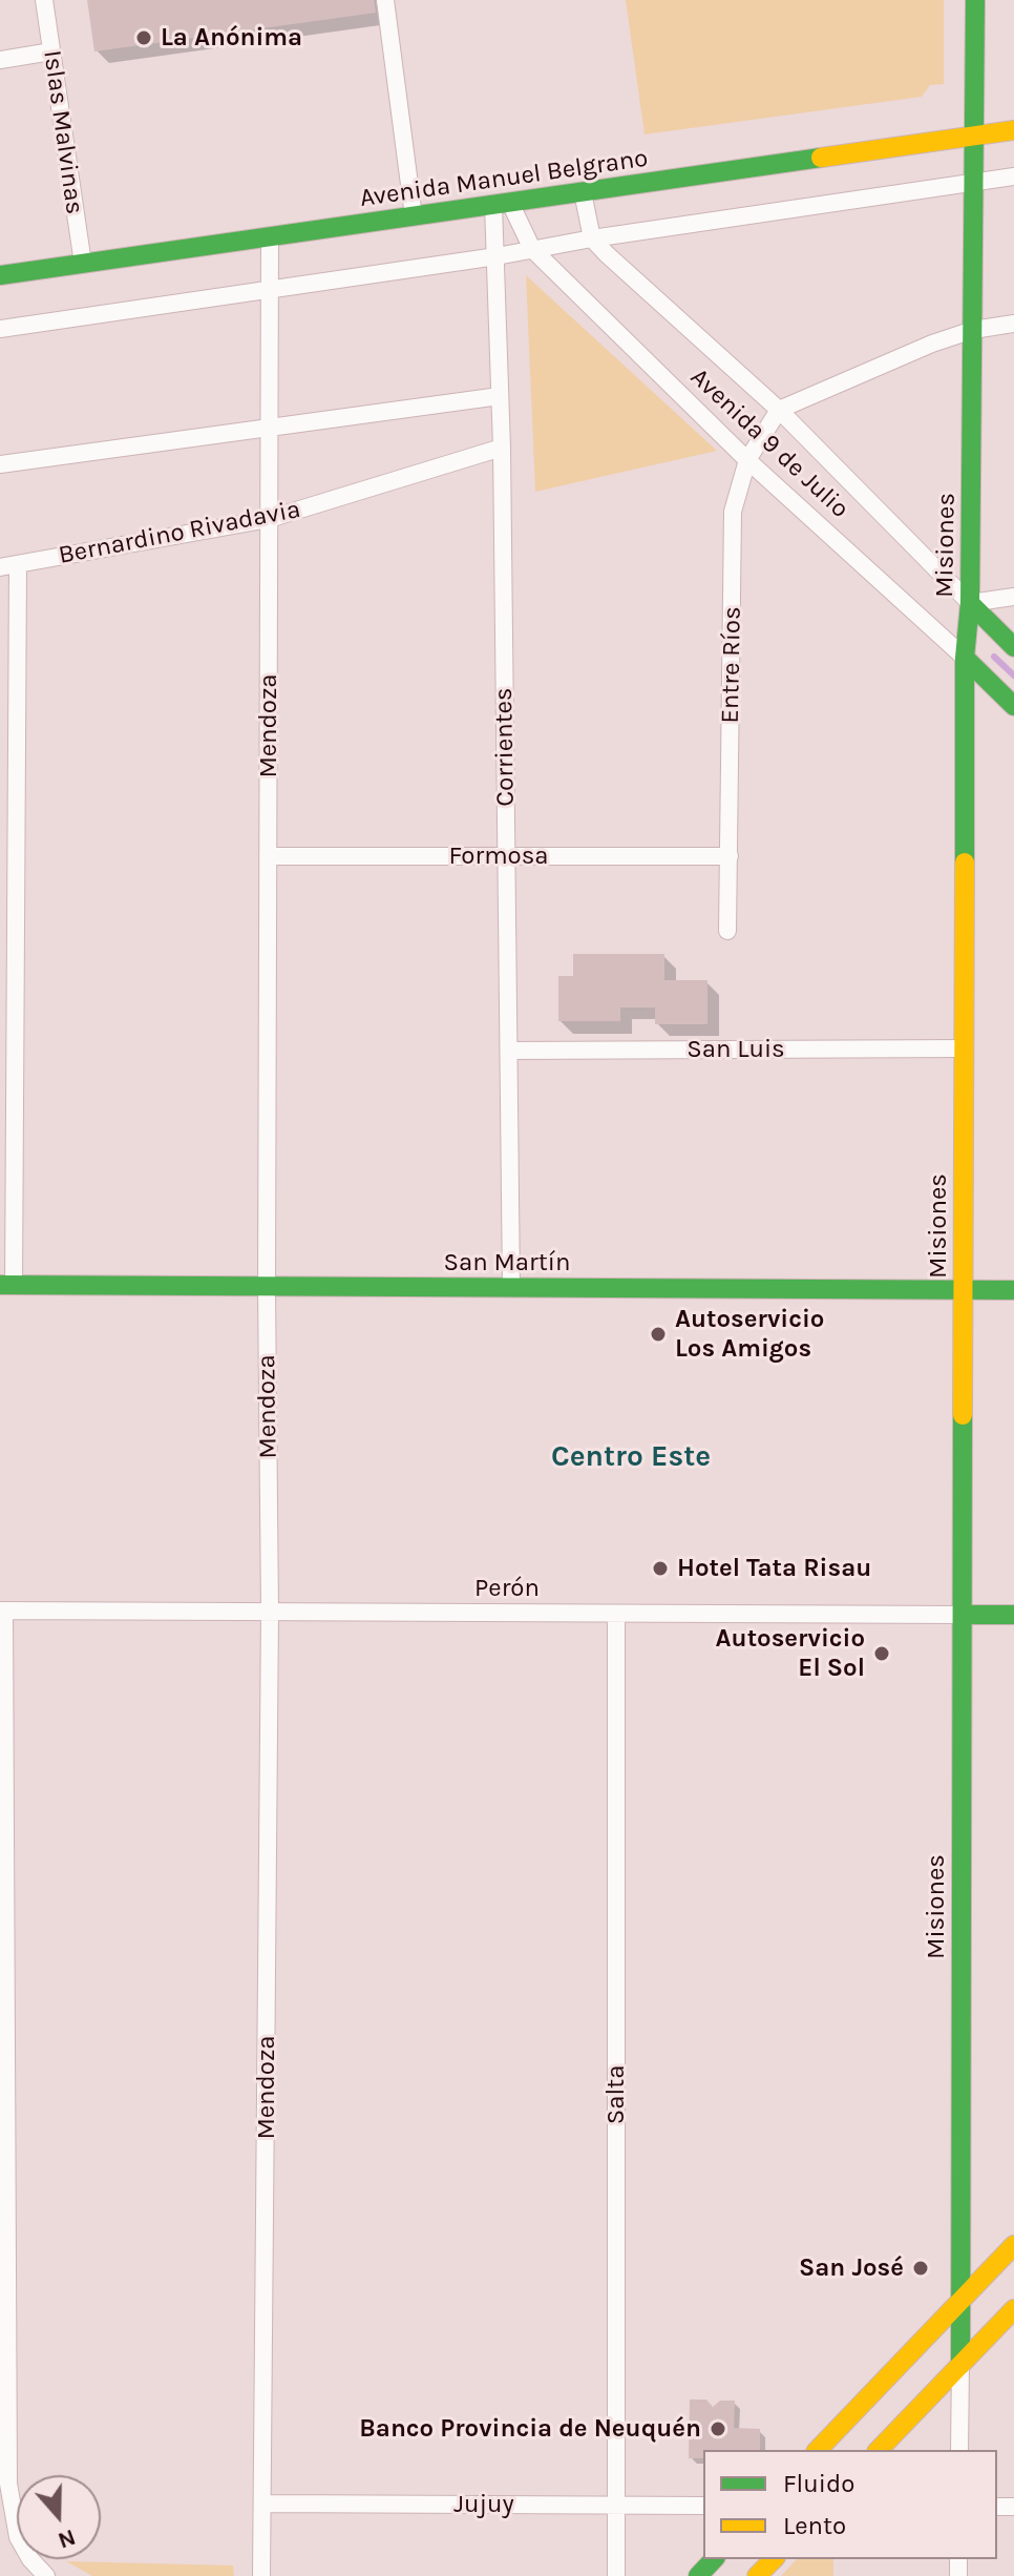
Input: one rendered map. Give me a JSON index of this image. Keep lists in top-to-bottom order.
{
  "streets": {
    "street": [
      "Islas Malvinas",
      "Avenida Manuel Belgrano",
      "Avenida 9 de Julio",
      "Bernardino Rivadavia",
      "Misiones",
      "Entre Ríos",
      "Mendoza",
      "Corrientes",
      "Formosa",
      "San Luis",
      "San Martín",
      "Perón",
      "Salta",
      "Jujuy"
    ]
  },
  "crossings": [
    ["Islas Malvinas", "Avenida Manuel Belgrano"],
    ["Avenida Manuel Belgrano", "Avenida 9 de Julio"],
    ["Avenida Manuel Belgrano", "Misiones"],
    ["Avenida Manuel Belgrano", "Mendoza"],
    ["Avenida Manuel Belgrano", "Corrientes"],
    ["Avenida 9 de Julio", "Misiones"],
    ["Avenida 9 de Julio", "Entre Ríos"],
    ["Avenida 9 de Julio", "Corrientes"],
    ["Bernardino Rivadavia", "Mendoza"],
    ["Bernardino Rivadavia", "Corrientes"],
    ["Misiones", "San Luis"],
    ["Misiones", "San Martín"],
    ["Misiones", "Perón"],
    ["Entre Ríos", "Formosa"],
    ["Mendoza", "Formosa"],
    ["Mendoza", "San Martín"],
    ["Mendoza", "Perón"],
    ["Mendoza", "Jujuy"],
    ["Corrientes", "Formosa"],
    ["Corrientes", "San Luis"],
    ["Corrientes", "San Martín"],
    ["Perón", "Salta"],
    ["Salta", "Jujuy"]
  ],
  "districts": ["Centro Este"],
  "places": [
    "La Anónima",
    "Autoservicio Los Amigos",
    "Hotel Tata Risau",
    "Autoservicio El Sol",
    "San José",
    "Banco Provincia de Neuquén"
  ],
  "legend": ["Fluido", "Lento"],
  "north": "bottom"
}
